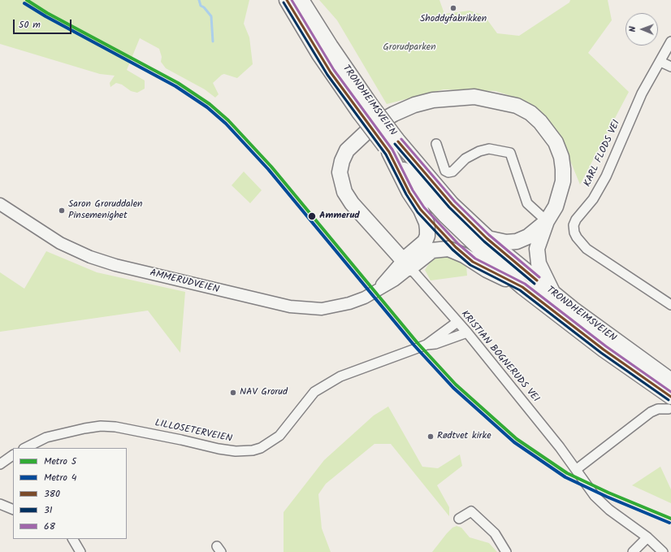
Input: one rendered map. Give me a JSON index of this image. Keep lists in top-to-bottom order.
{
  "streets": {
    "highway": ["TRONDHEIMSVEIEN"],
    "street": [
      "KARL FLODS VEI",
      "AMMERUDVEIEN",
      "KRISTIAN BOGNERUDS VEI",
      "LILLOSETERVEIEN"
    ]
  },
  "crossings": [
    ["AMMERUDVEIEN", "KRISTIAN BOGNERUDS VEI"],
    ["KRISTIAN BOGNERUDS VEI", "LILLOSETERVEIEN"]
  ],
  "parks": ["Grorudparken"],
  "places": [
    "Shoddyfabrikken",
    "Saron Groruddalen Pinsemenighet",
    "Ammerud",
    "NAV Grorud",
    "Rødtvet kirke"
  ],
  "lines": [
    "metro line 5",
    "transit line 380",
    "transit line 68",
    "transit line 31",
    "metro line 4"
  ],
  "legend": [
    "Metro 5",
    "Metro 4",
    "380",
    "31",
    "68"
  ],
  "scale_bar": "50 m",
  "north": "left"
}
